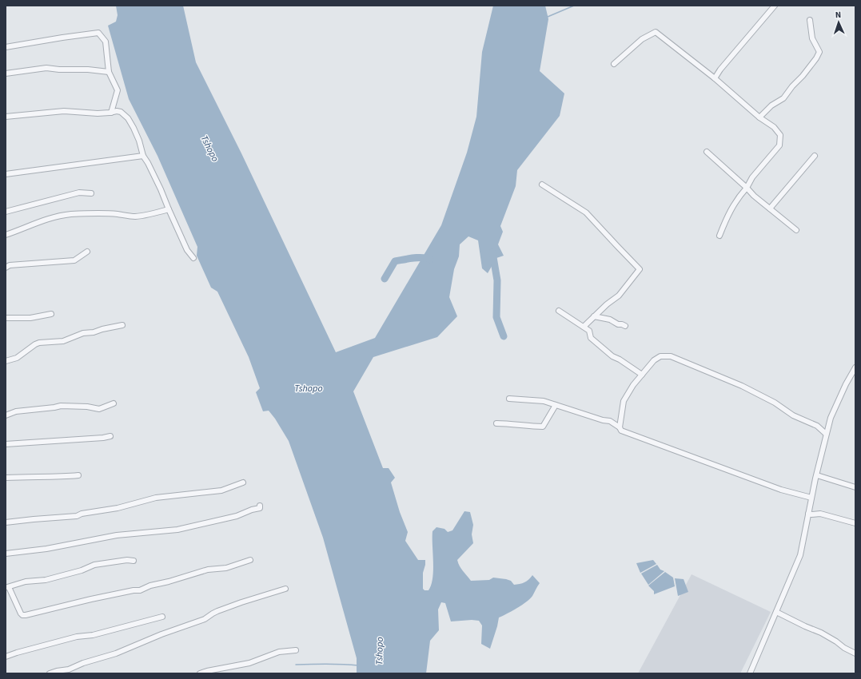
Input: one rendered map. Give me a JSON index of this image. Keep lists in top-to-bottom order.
{
  "water": ["Tshopo"],
  "north": "top"
}
